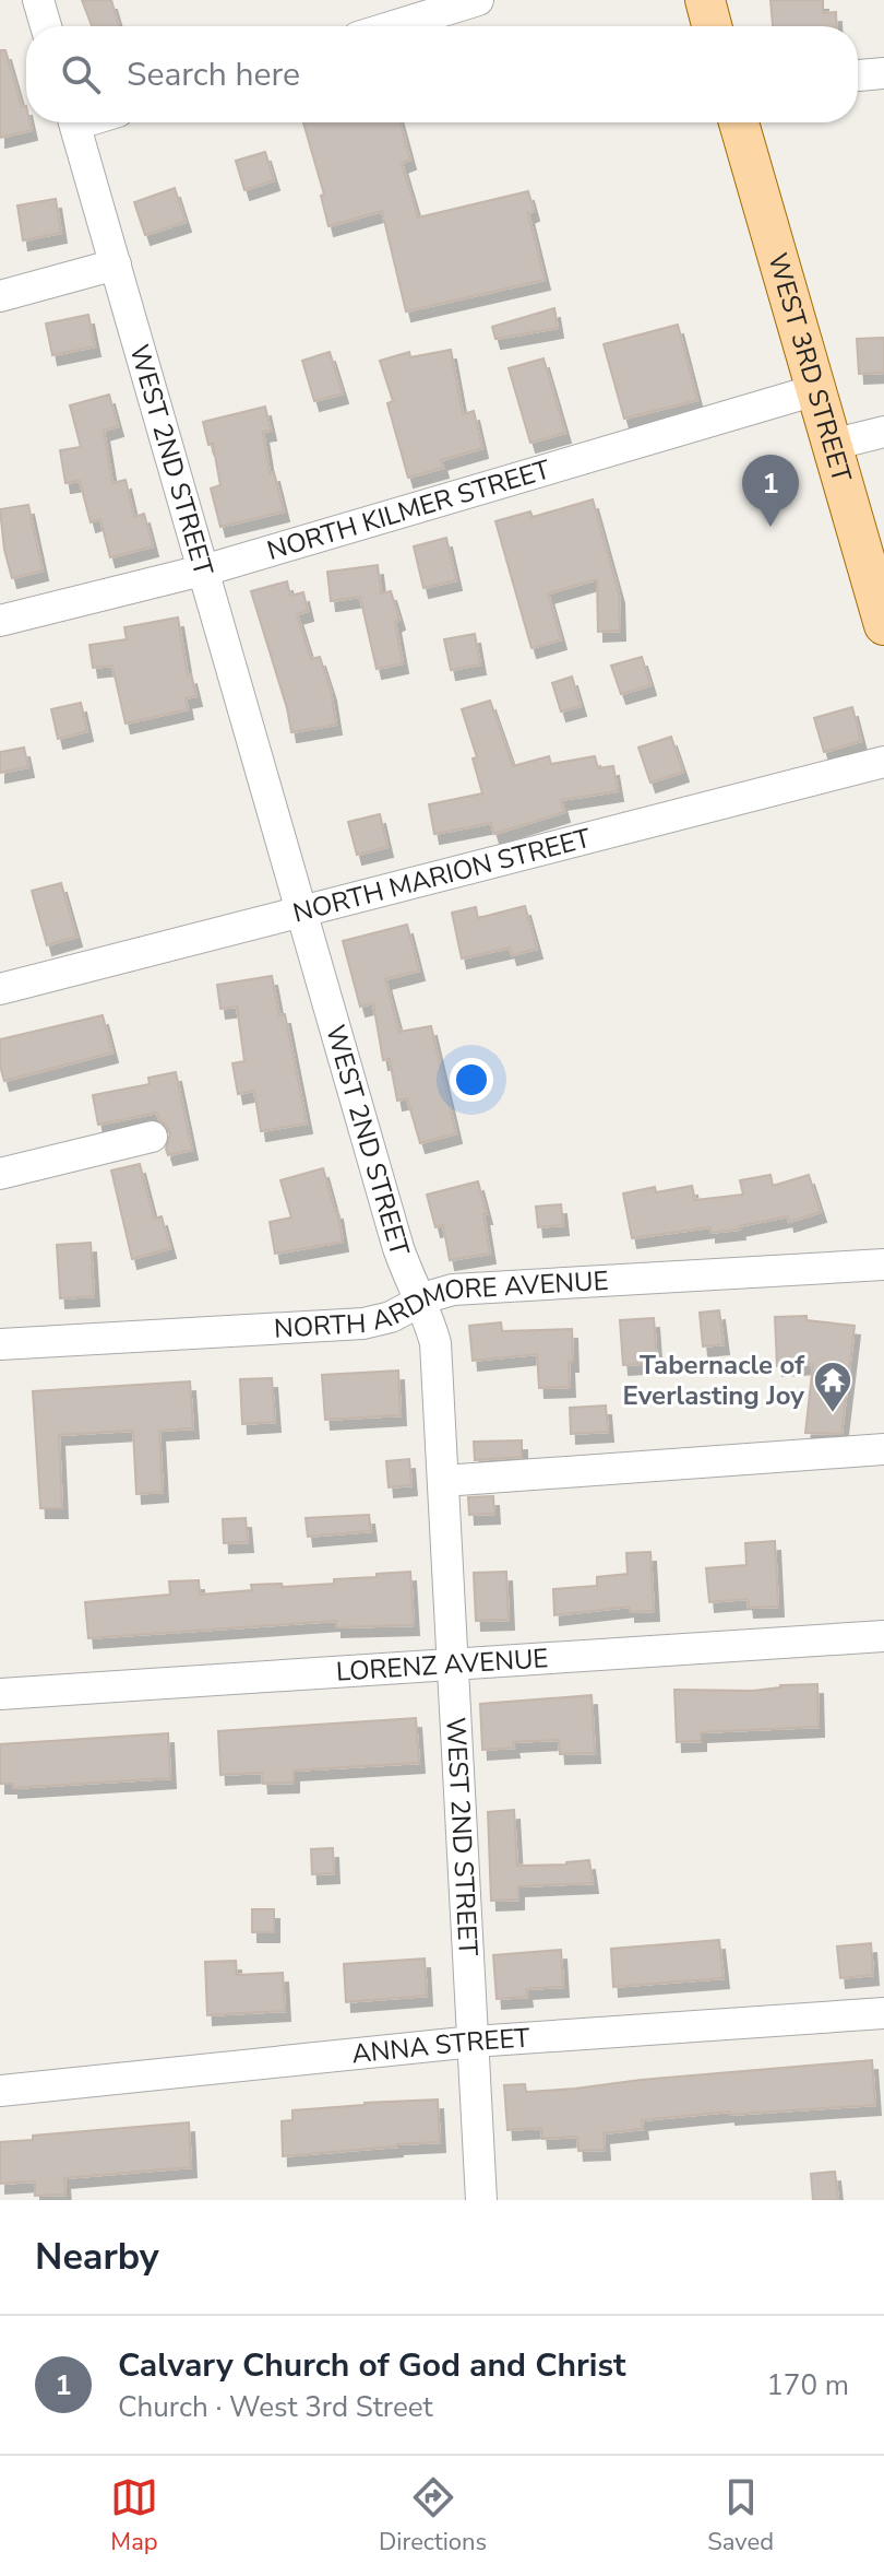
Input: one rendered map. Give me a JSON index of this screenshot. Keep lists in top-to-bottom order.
{
  "streets": {
    "main road": ["WEST 3RD STREET"],
    "street": [
      "WEST 2ND STREET",
      "NORTH KILMER STREET",
      "NORTH MARION STREET",
      "NORTH ARDMORE AVENUE",
      "LORENZ AVENUE",
      "ANNA STREET"
    ]
  },
  "crossings": [
    ["WEST 3RD STREET", "NORTH KILMER STREET"],
    ["WEST 2ND STREET", "NORTH KILMER STREET"],
    ["WEST 2ND STREET", "NORTH MARION STREET"],
    ["WEST 2ND STREET", "NORTH ARDMORE AVENUE"],
    ["WEST 2ND STREET", "LORENZ AVENUE"],
    ["WEST 2ND STREET", "ANNA STREET"]
  ],
  "places": {
    "temple": ["Tabernacle of Everlasting Joy"]
  },
  "page": {
    "search": "Search here",
    "pins": "1",
    "heading": "Nearby",
    "list": [
      {
        "mark": "1",
        "name": "Calvary Church of God and Christ",
        "note": "Church · West 3rd Street",
        "value": "170 m"
      }
    ],
    "nav": ["Map", "Directions", "Saved"]
  }
}
